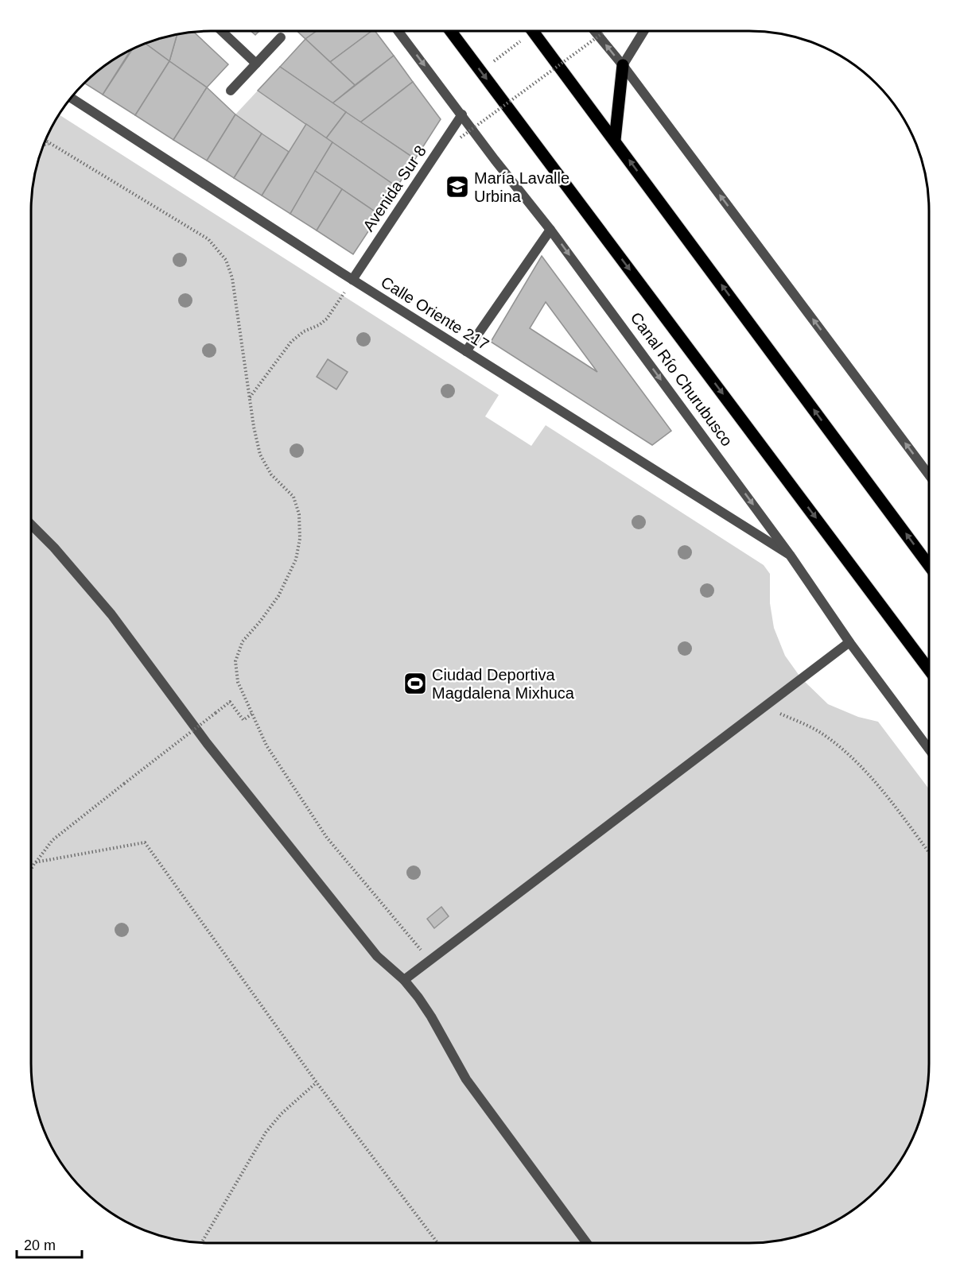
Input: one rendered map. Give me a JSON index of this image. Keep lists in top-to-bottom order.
{
  "streets": {
    "main road": ["Canal Río Churubusco"],
    "street": ["Avenida Sur 8", "Calle Oriente 217"]
  },
  "crossings": [
    ["Avenida Sur 8", "Calle Oriente 217"],
    ["Avenida Sur 8", "Canal Río Churubusco"],
    ["Calle Oriente 217", "Canal Río Churubusco"]
  ],
  "one_way": ["Canal Río Churubusco"],
  "places": {
    "school or university": ["María Lavalle Urbina"],
    "sports": ["Ciudad Deportiva Magdalena Mixhuca"]
  },
  "scale_bar": "20 m"
}
